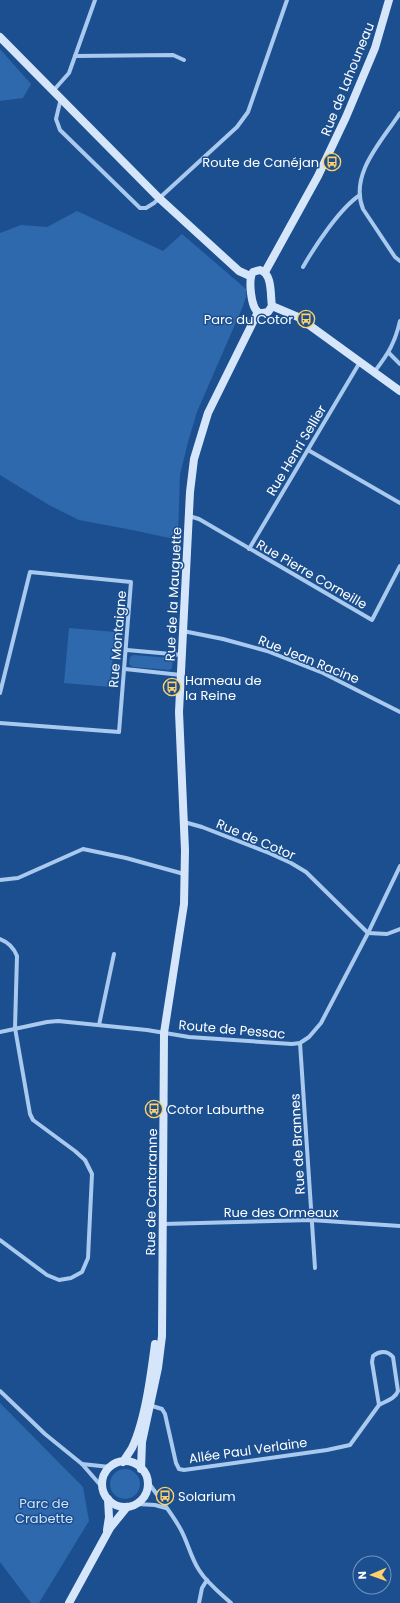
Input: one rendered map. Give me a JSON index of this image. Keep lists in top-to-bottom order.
{
  "streets": {
    "street": [
      "Rue de Lahouneau",
      "Rue Henri Sellier",
      "Rue Pierre Corneille",
      "Rue de la Mauguette",
      "Rue Montaigne",
      "Rue Jean Racine",
      "Rue de Cotor",
      "Route de Pessac",
      "Rue de Brannes",
      "Rue de Cantaranne",
      "Rue des Ormeaux",
      "Allée Paul Verlaine"
    ]
  },
  "crossings": [
    ["Rue Henri Sellier", "Rue Pierre Corneille"],
    ["Rue Pierre Corneille", "Rue de la Mauguette"],
    ["Rue de la Mauguette", "Rue Jean Racine"],
    ["Rue de la Mauguette", "Rue de Cotor"],
    ["Rue de la Mauguette", "Route de Pessac"],
    ["Rue de la Mauguette", "Rue de Cantaranne"],
    ["Rue de Cotor", "Route de Pessac"],
    ["Route de Pessac", "Rue de Brannes"],
    ["Route de Pessac", "Rue de Cantaranne"],
    ["Rue de Brannes", "Rue des Ormeaux"],
    ["Rue de Cantaranne", "Rue des Ormeaux"],
    ["Rue de Cantaranne", "Allée Paul Verlaine"]
  ],
  "parks": ["Parc de Crabette"],
  "places": {
    "bus stop": [
      "Route de Canéjan",
      "Parc du Cotor",
      "Hameau de la Reine",
      "Cotor Laburthe",
      "Solarium"
    ]
  },
  "north": "left"
}
